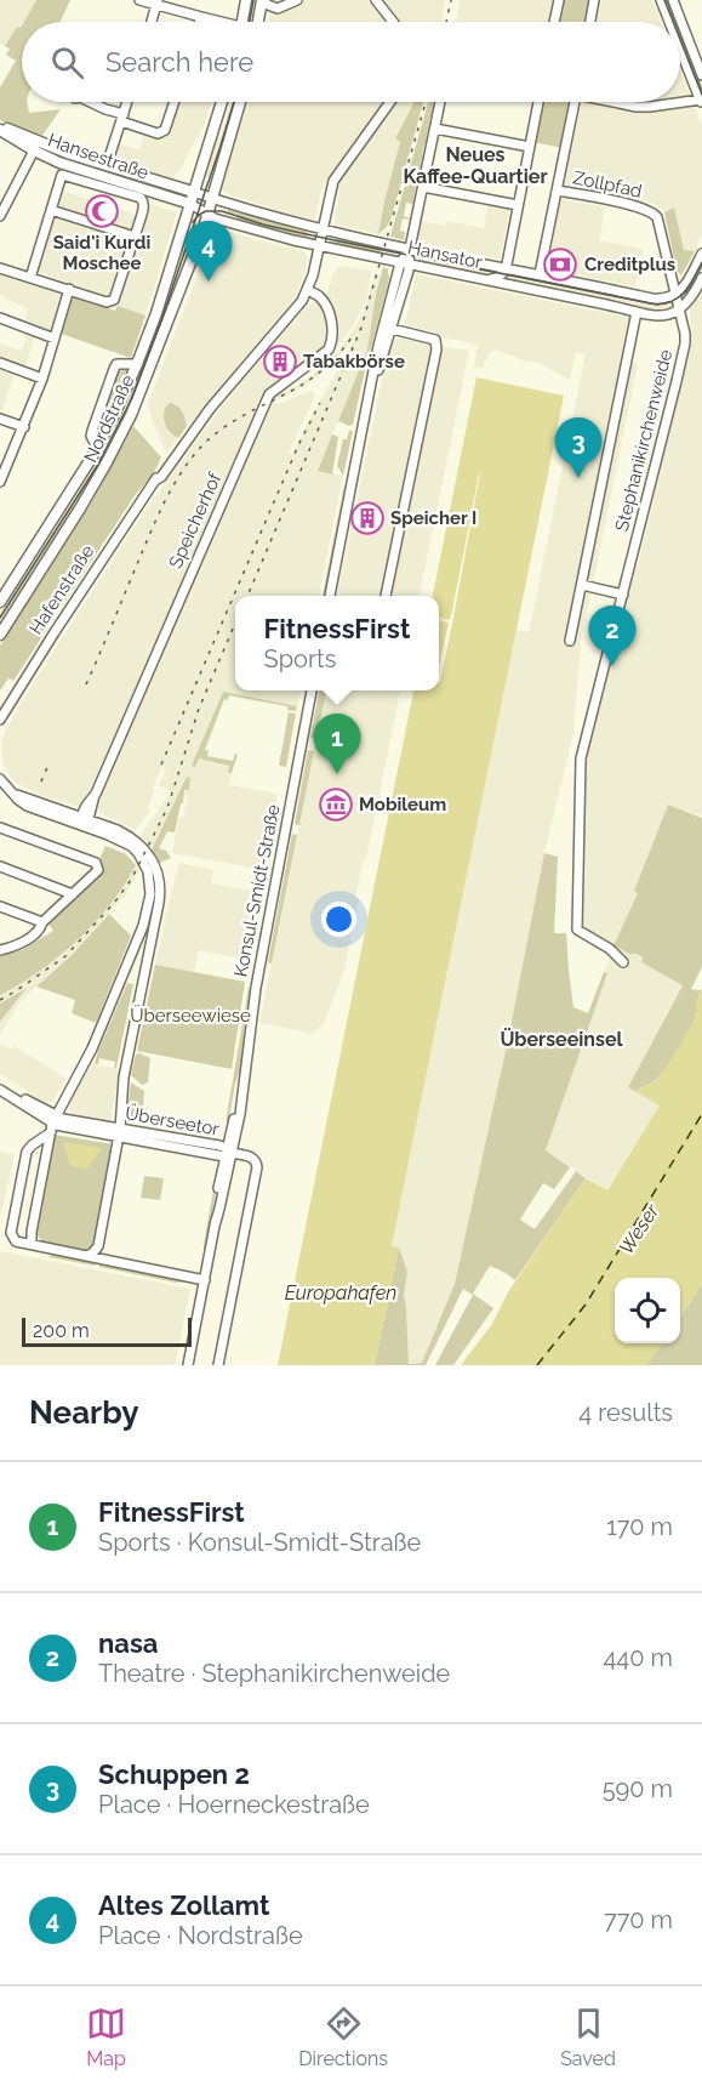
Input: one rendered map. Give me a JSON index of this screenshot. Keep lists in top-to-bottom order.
{
  "streets": {
    "main road": ["Hansestraße", "Nordstraße"],
    "street": [
      "Zollpfad",
      "Hansator",
      "Stephanikirchenweide",
      "Speicherhof",
      "Hafenstraße",
      "Konsul-Smidt-Straße",
      "Überseetor"
    ]
  },
  "crossings": [
    ["Hansestraße", "Hansator"],
    ["Hansestraße", "Nordstraße"],
    ["Zollpfad", "Hansator"],
    ["Zollpfad", "Stephanikirchenweide"],
    ["Hansator", "Nordstraße"],
    ["Hansator", "Stephanikirchenweide"],
    ["Hansator", "Hafenstraße"],
    ["Speicherhof", "Hafenstraße"],
    ["Konsul-Smidt-Straße", "Überseetor"]
  ],
  "districts": ["Neues Kaffee-Quartier", "Überseeinsel"],
  "water": ["Weser", "Europahafen"],
  "parks": ["Überseewiese"],
  "places": {
    "mosque": ["Said'i Kurdi Moschee"],
    "bank": ["Creditplus"],
    "building": ["Tabakbörse", "Speicher I"],
    "museum": ["Mobileum"]
  },
  "scale_bar": "200 m",
  "page": {
    "search": "Search here",
    "pins": [
      "4",
      "3",
      "2",
      "1"
    ],
    "popup": ["FitnessFirst", "Sports"],
    "scale": "200 m",
    "heading": ["Nearby", "4 results"],
    "list": [
      {
        "mark": "1",
        "name": "FitnessFirst",
        "note": "Sports · Konsul-Smidt-Straße",
        "value": "170 m"
      },
      {
        "mark": "2",
        "name": "nasa",
        "note": "Theatre · Stephanikirchenweide",
        "value": "440 m"
      },
      {
        "mark": "3",
        "name": "Schuppen 2",
        "note": "Place · Hoerneckestraße",
        "value": "590 m"
      },
      {
        "mark": "4",
        "name": "Altes Zollamt",
        "note": "Place · Nordstraße",
        "value": "770 m"
      }
    ],
    "nav": ["Map", "Directions", "Saved"]
  }
}
